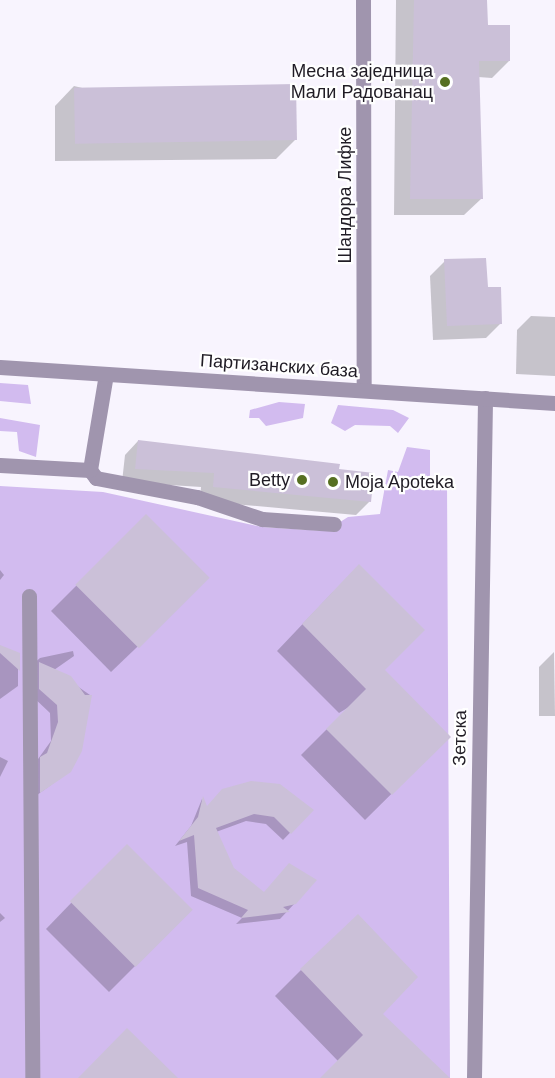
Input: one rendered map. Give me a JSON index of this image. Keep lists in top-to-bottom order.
{
  "streets": {
    "street": ["Шандора Лифке", "Партизанских база", "Зетска"]
  },
  "crossings": [
    ["Шандора Лифке", "Партизанских база"],
    ["Партизанских база", "Зетска"]
  ],
  "places": ["Месна заједница Мали Радованац", "Betty", "Moja Apoteka"]
}
